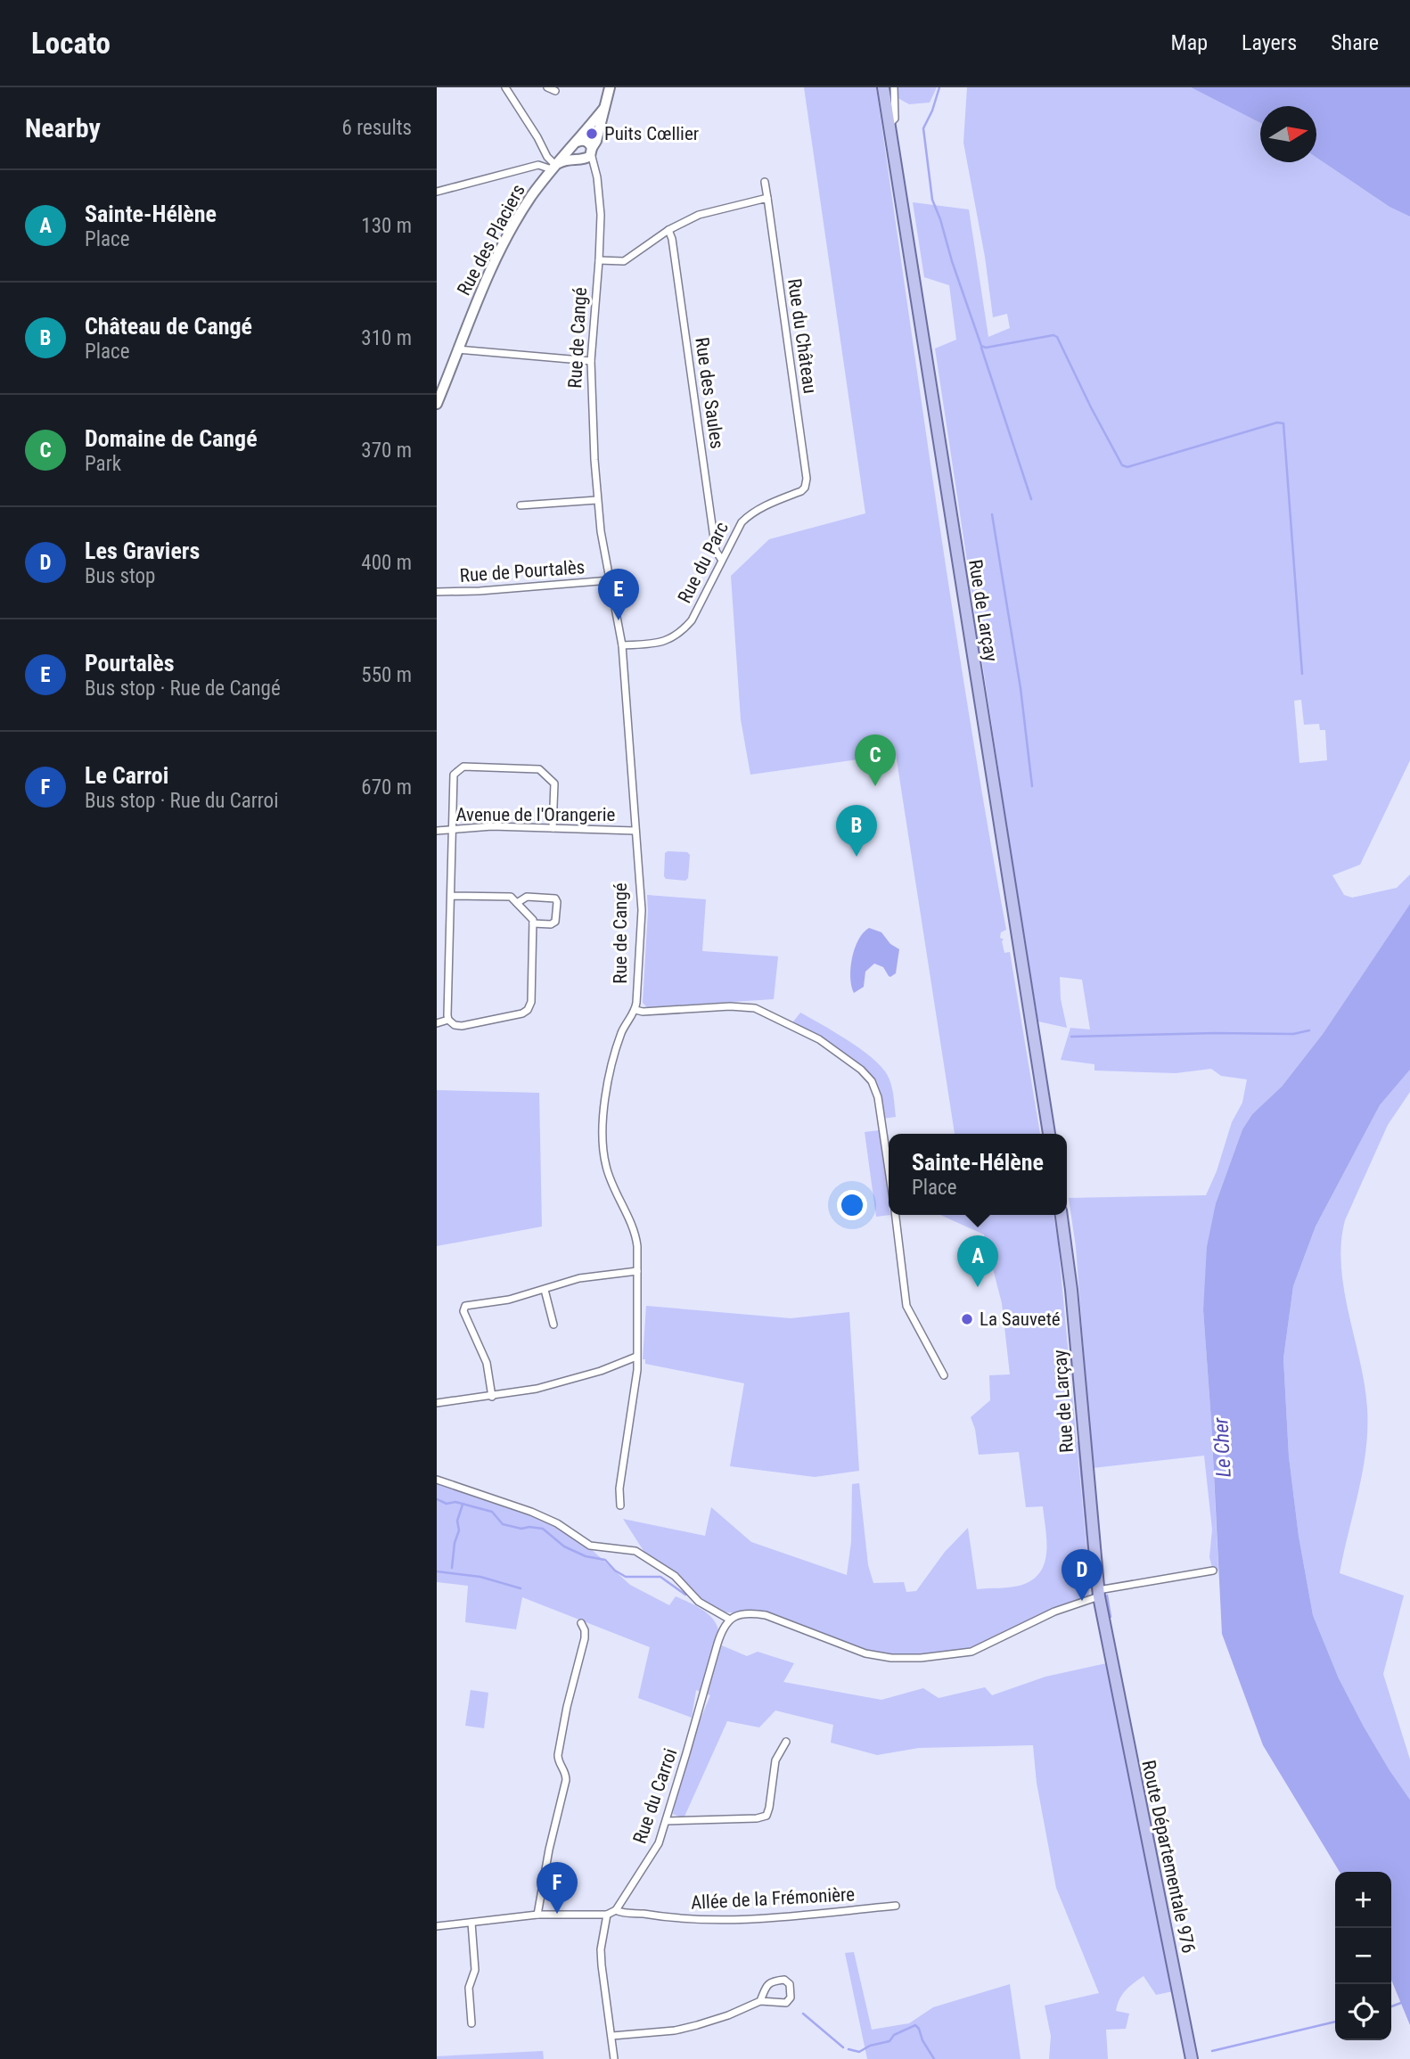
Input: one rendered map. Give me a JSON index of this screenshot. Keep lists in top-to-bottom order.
{
  "streets": {
    "main road": ["Rue de Larçay", "Route Départementale 976"],
    "street": [
      "Rue des Placiers",
      "Rue du Château",
      "Rue de Cangé",
      "Rue des Saules",
      "Rue du Parc",
      "Rue de Pourtalès",
      "Avenue de l'Orangerie",
      "Rue du Carroi",
      "Allée de la Frémonière"
    ]
  },
  "crossings": [
    ["Rue du Château", "Rue du Parc"],
    ["Rue de Cangé", "Rue du Parc"],
    ["Rue de Cangé", "Rue de Pourtalès"],
    ["Rue de Cangé", "Avenue de l'Orangerie"],
    ["Rue des Saules", "Rue du Parc"],
    ["Rue de Larçay", "Route Départementale 976"],
    ["Rue du Carroi", "Allée de la Frémonière"]
  ],
  "water": ["Le Cher"],
  "places": ["Puits Cœllier", "La Sauveté"],
  "north": "right",
  "page": {
    "header": "Locato",
    "nav": ["Map", "Layers", "Share"],
    "heading": ["Nearby", "6 results"],
    "list": [
      {
        "mark": "A",
        "name": "Sainte-Hélène",
        "note": "Place",
        "value": "130 m"
      },
      {
        "mark": "B",
        "name": "Château de Cangé",
        "note": "Place",
        "value": "310 m"
      },
      {
        "mark": "C",
        "name": "Domaine de Cangé",
        "note": "Park",
        "value": "370 m"
      },
      {
        "mark": "D",
        "name": "Les Graviers",
        "note": "Bus stop",
        "value": "400 m"
      },
      {
        "mark": "E",
        "name": "Pourtalès",
        "note": "Bus stop · Rue de Cangé",
        "value": "550 m"
      },
      {
        "mark": "F",
        "name": "Le Carroi",
        "note": "Bus stop · Rue du Carroi",
        "value": "670 m"
      }
    ],
    "pins": [
      "E",
      "C",
      "B",
      "A",
      "D",
      "F"
    ],
    "popup": ["Sainte-Hélène", "Place"],
    "map_buttons": ["+", "−"]
  }
}
